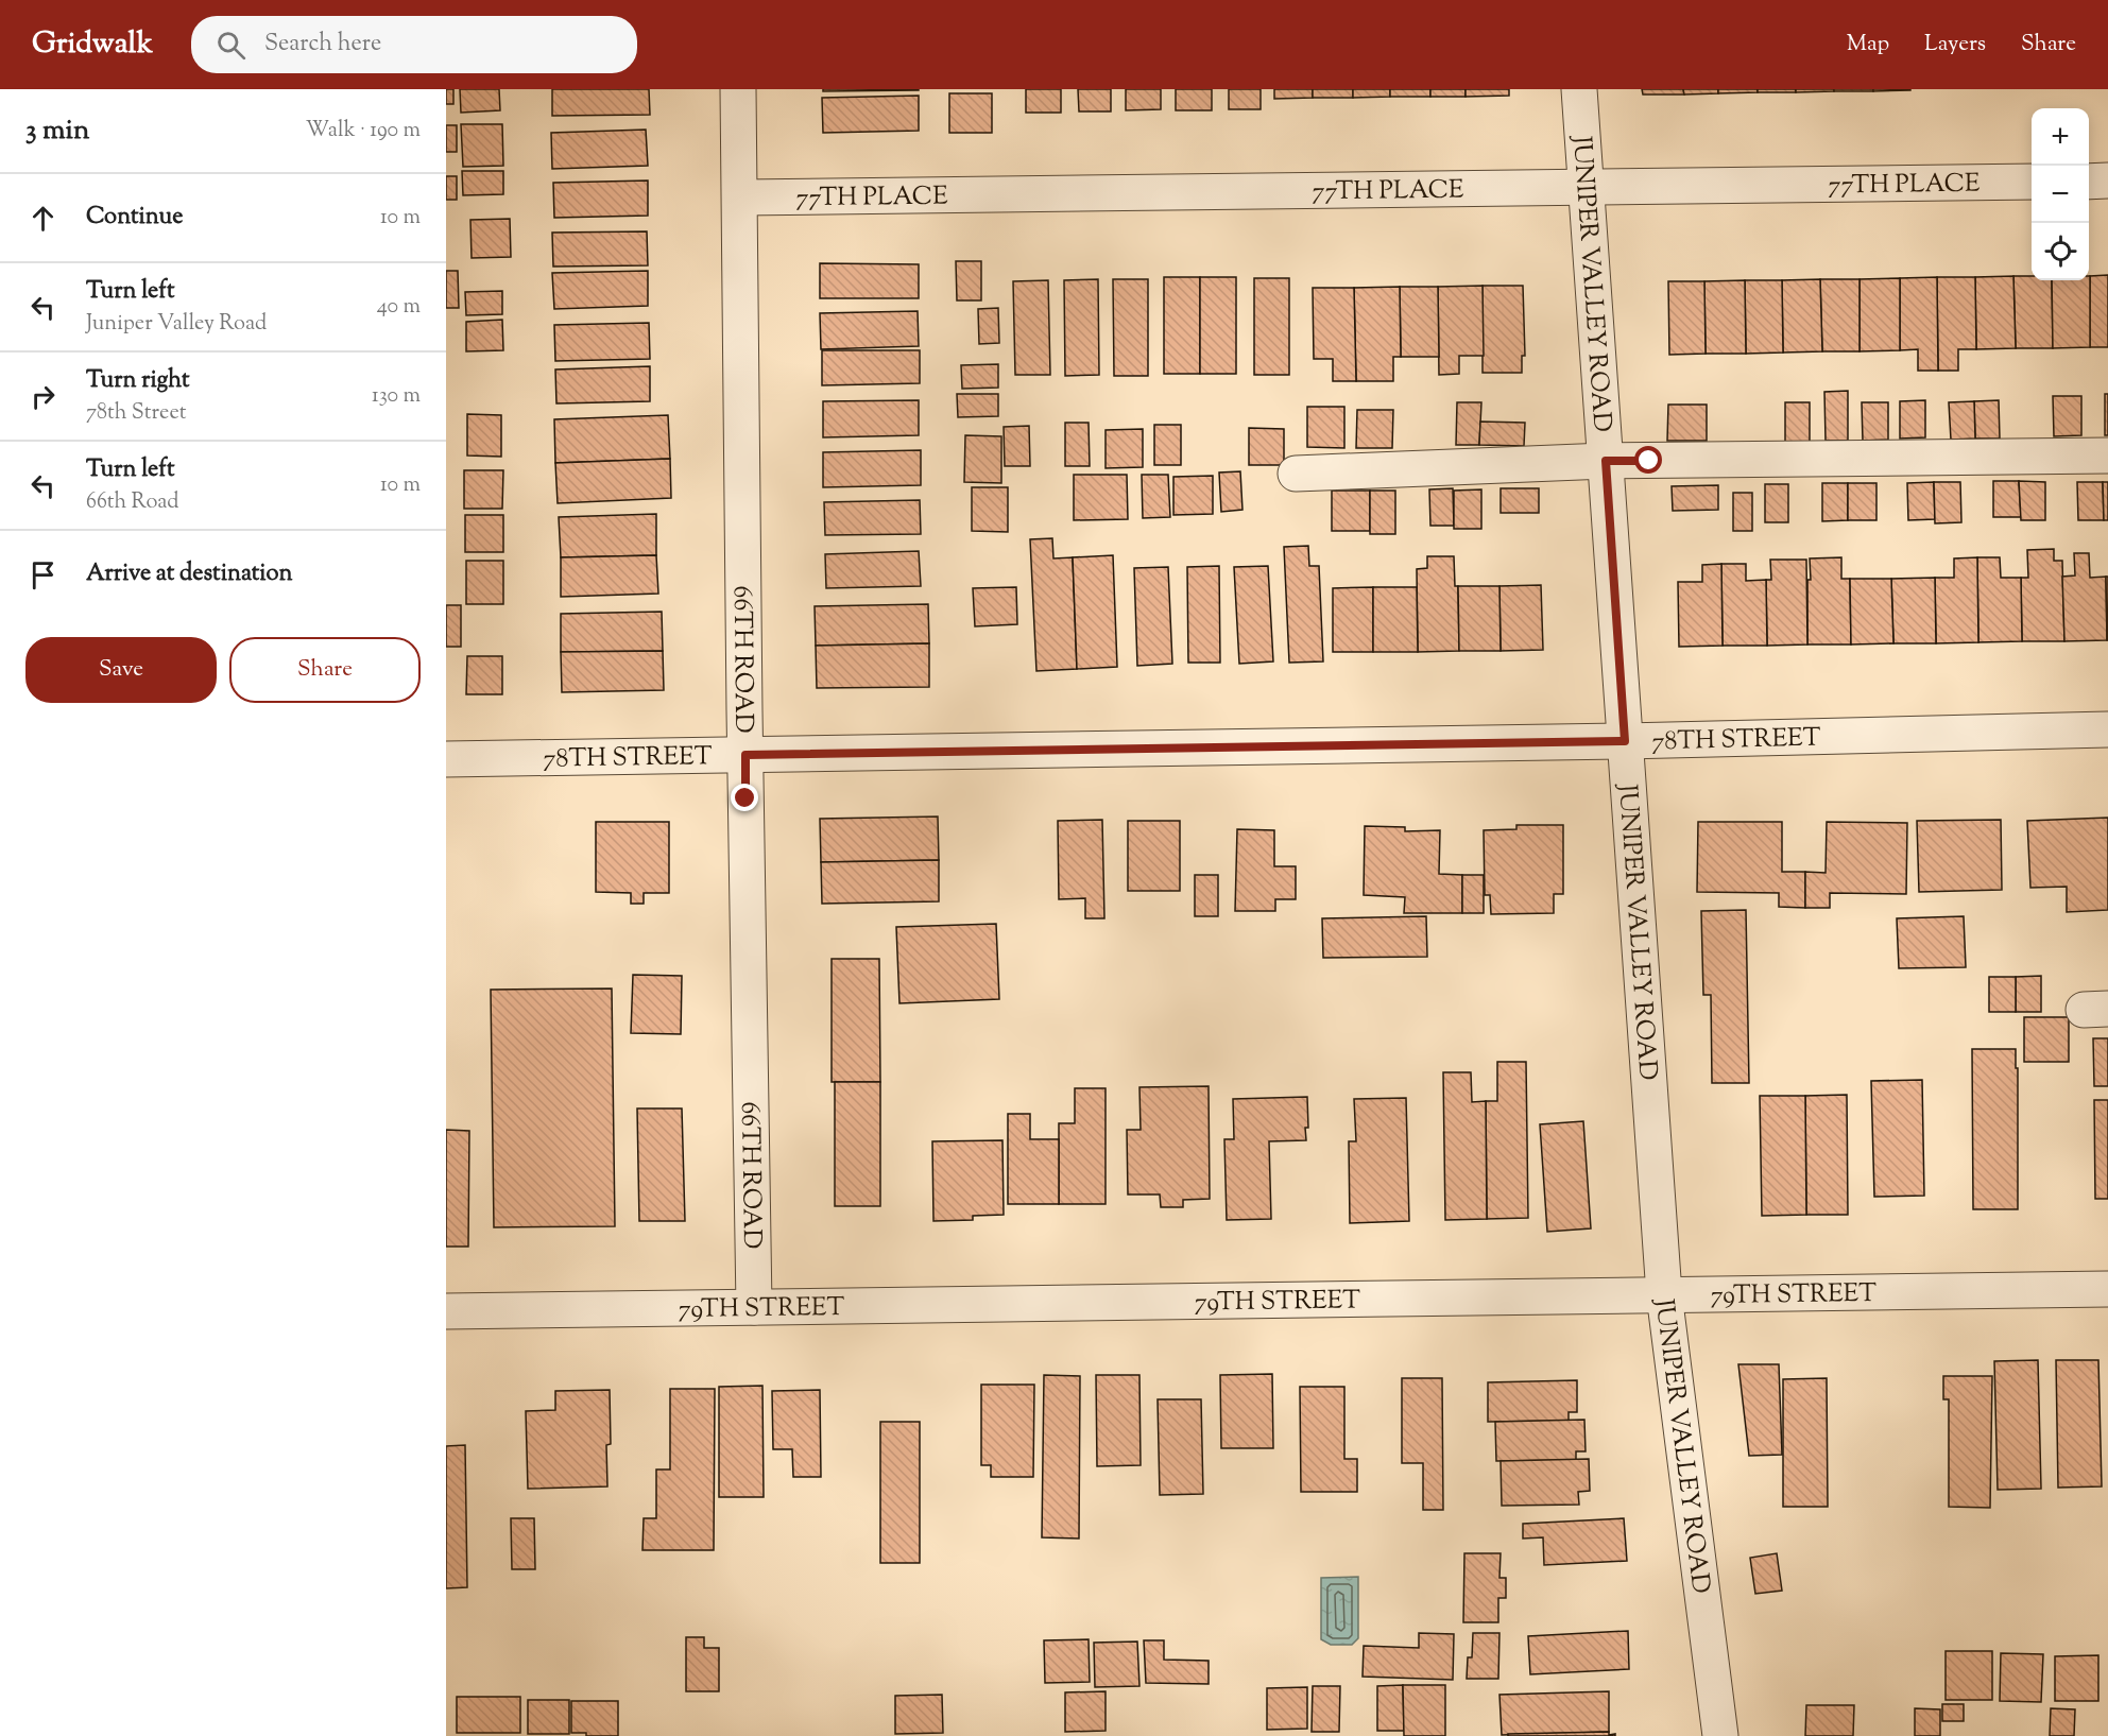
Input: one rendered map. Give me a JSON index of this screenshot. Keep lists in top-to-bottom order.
{
  "streets": {
    "street": [
      "77TH PLACE",
      "JUNIPER VALLEY ROAD",
      "66TH ROAD",
      "78TH STREET",
      "79TH STREET"
    ]
  },
  "crossings": [
    ["77TH PLACE", "JUNIPER VALLEY ROAD"],
    ["77TH PLACE", "66TH ROAD"],
    ["JUNIPER VALLEY ROAD", "78TH STREET"],
    ["JUNIPER VALLEY ROAD", "79TH STREET"],
    ["66TH ROAD", "78TH STREET"],
    ["66TH ROAD", "79TH STREET"]
  ],
  "page": {
    "header": "Gridwalk",
    "search": "Search here",
    "nav": ["Map", "Layers", "Share"],
    "heading": ["3 min", "Walk · 190 m"],
    "map_buttons": ["+", "−"],
    "list": [
      ["Continue", "10 m"],
      ["Turn left", "Juniper Valley Road", "40 m"],
      ["Turn right", "78th Street", "130 m"],
      ["Turn left", "66th Road", "10 m"],
      "Arrive at destination"
    ],
    "buttons": ["Save", "Share"]
  }
}
